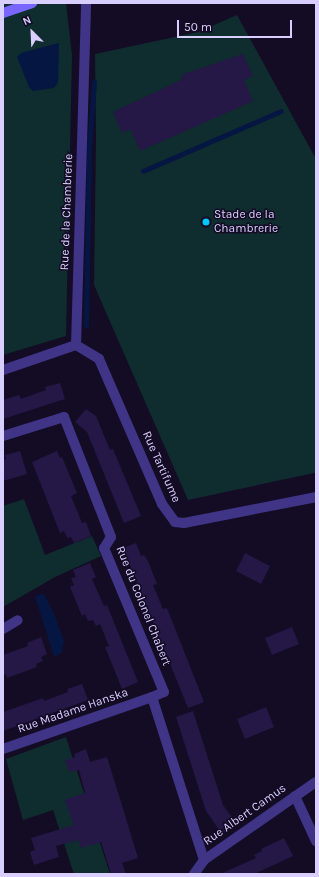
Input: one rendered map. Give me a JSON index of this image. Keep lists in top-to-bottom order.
{
  "streets": {
    "street": [
      "Rue de la Chambrerie",
      "Rue Tartifume",
      "Rue du Colonel Chabert",
      "Rue Madame Hanska",
      "Rue Albert Camus"
    ]
  },
  "crossings": [
    ["Rue de la Chambrerie", "Rue Tartifume"],
    ["Rue du Colonel Chabert", "Rue Madame Hanska"]
  ],
  "places": ["Stade de la Chambrerie"],
  "scale_bar": "50 m",
  "north": "top left"
}
